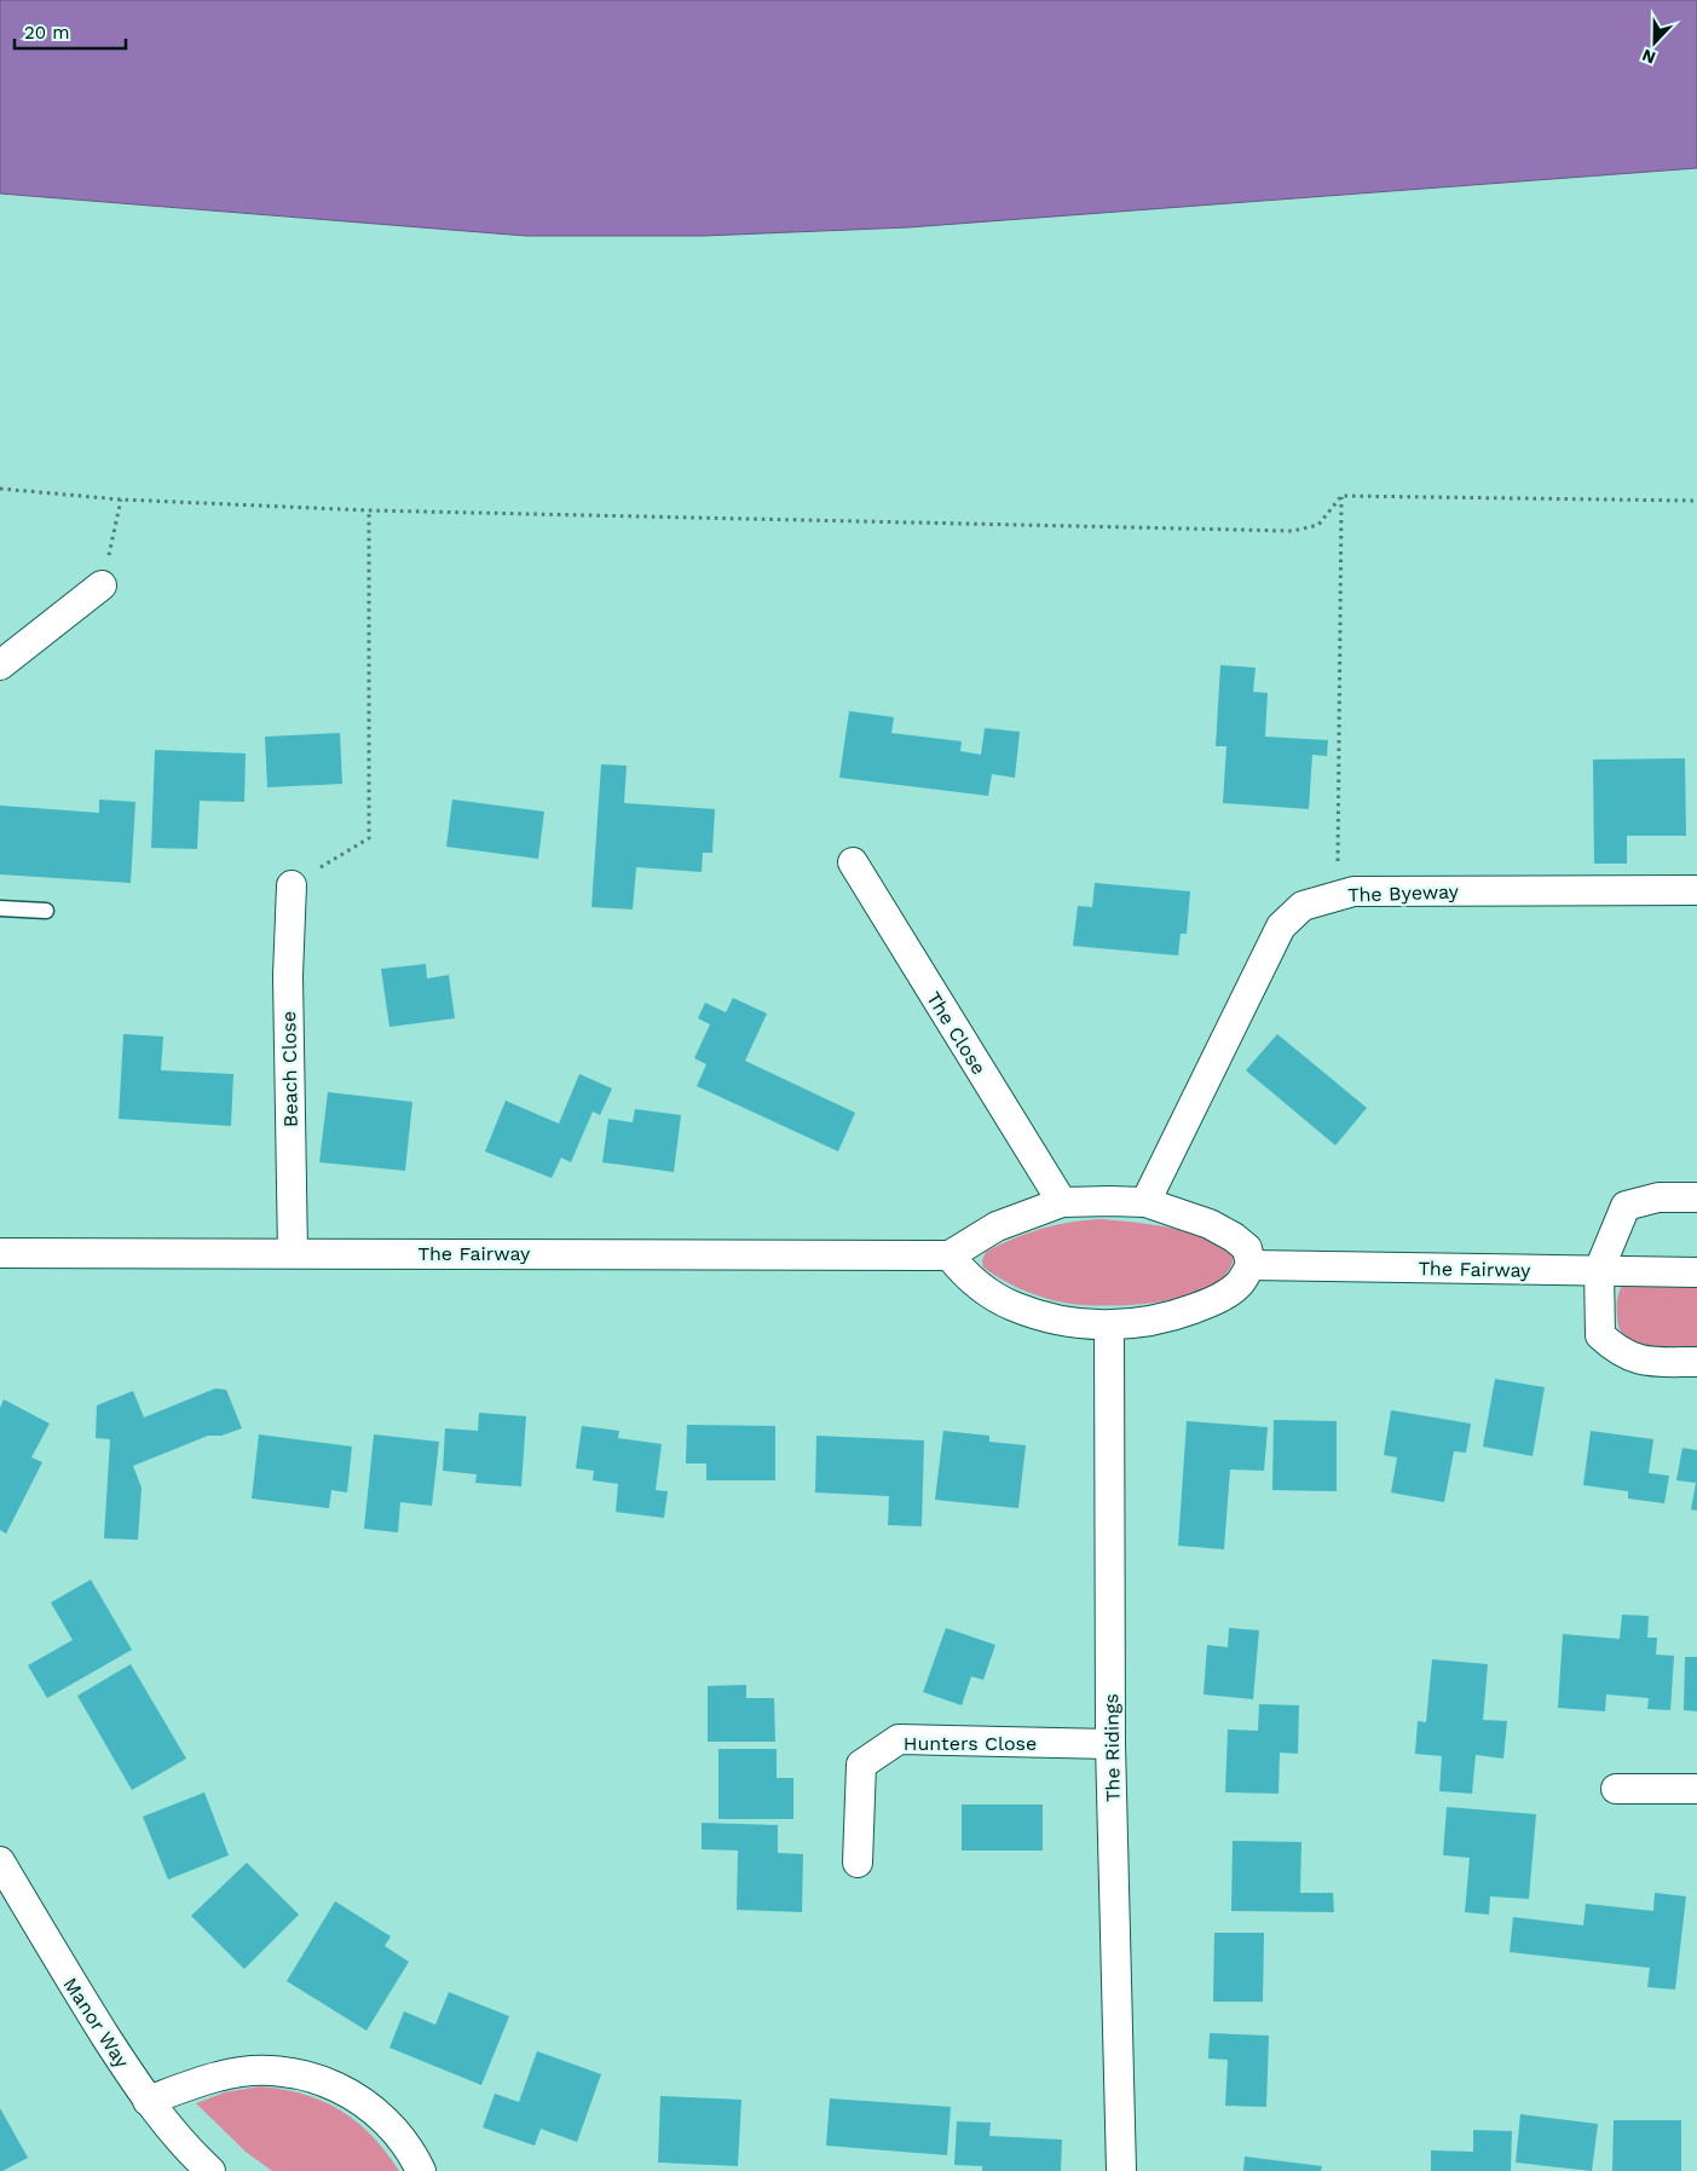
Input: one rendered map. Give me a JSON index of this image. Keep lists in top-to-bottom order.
{
  "streets": {
    "street": [
      "The Byeway",
      "The Close",
      "Beach Close",
      "The Fairway",
      "Hunters Close",
      "The Ridings",
      "Manor Way"
    ]
  },
  "crossings": [
    ["Beach Close", "The Fairway"],
    ["Hunters Close", "The Ridings"]
  ],
  "scale_bar": "20 m",
  "north": "bottom"
}
